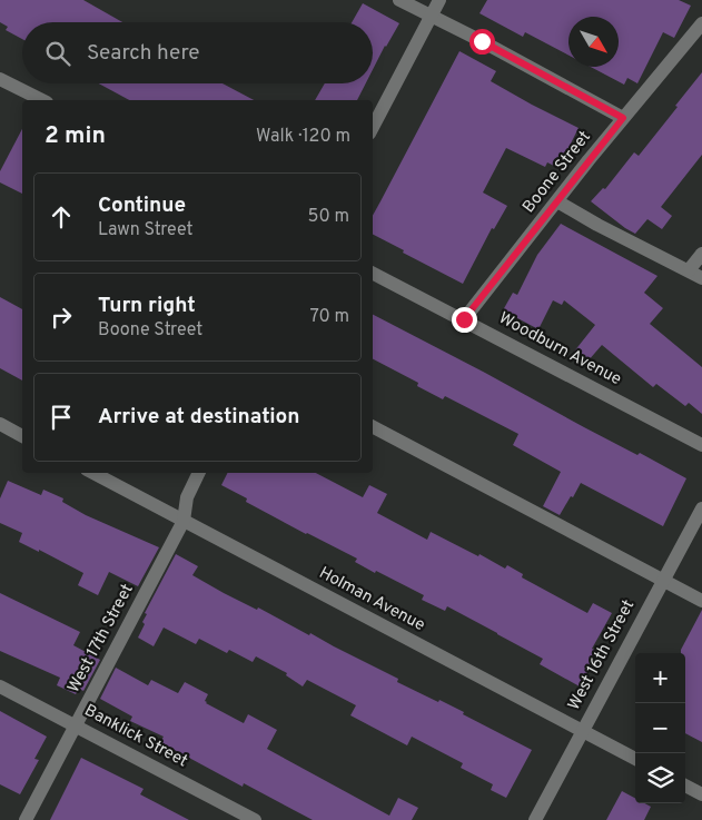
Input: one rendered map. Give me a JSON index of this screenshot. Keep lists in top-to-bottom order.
{
  "streets": {
    "street": [
      "Boone Street",
      "Woodburn Avenue",
      "Holman Avenue",
      "West 17th Street",
      "West 16th Street",
      "Banklick Street"
    ]
  },
  "crossings": [
    ["Boone Street", "Woodburn Avenue"],
    ["Holman Avenue", "West 17th Street"],
    ["Holman Avenue", "West 16th Street"],
    ["West 17th Street", "Banklick Street"]
  ],
  "north": "bottom right",
  "page": {
    "search": "Search here",
    "heading": ["2 min", "Walk · 120 m"],
    "list": [
      ["Continue", "Lawn Street", "50 m"],
      ["Turn right", "Boone Street", "70 m"],
      "Arrive at destination"
    ],
    "map_buttons": ["+", "−"]
  }
}
